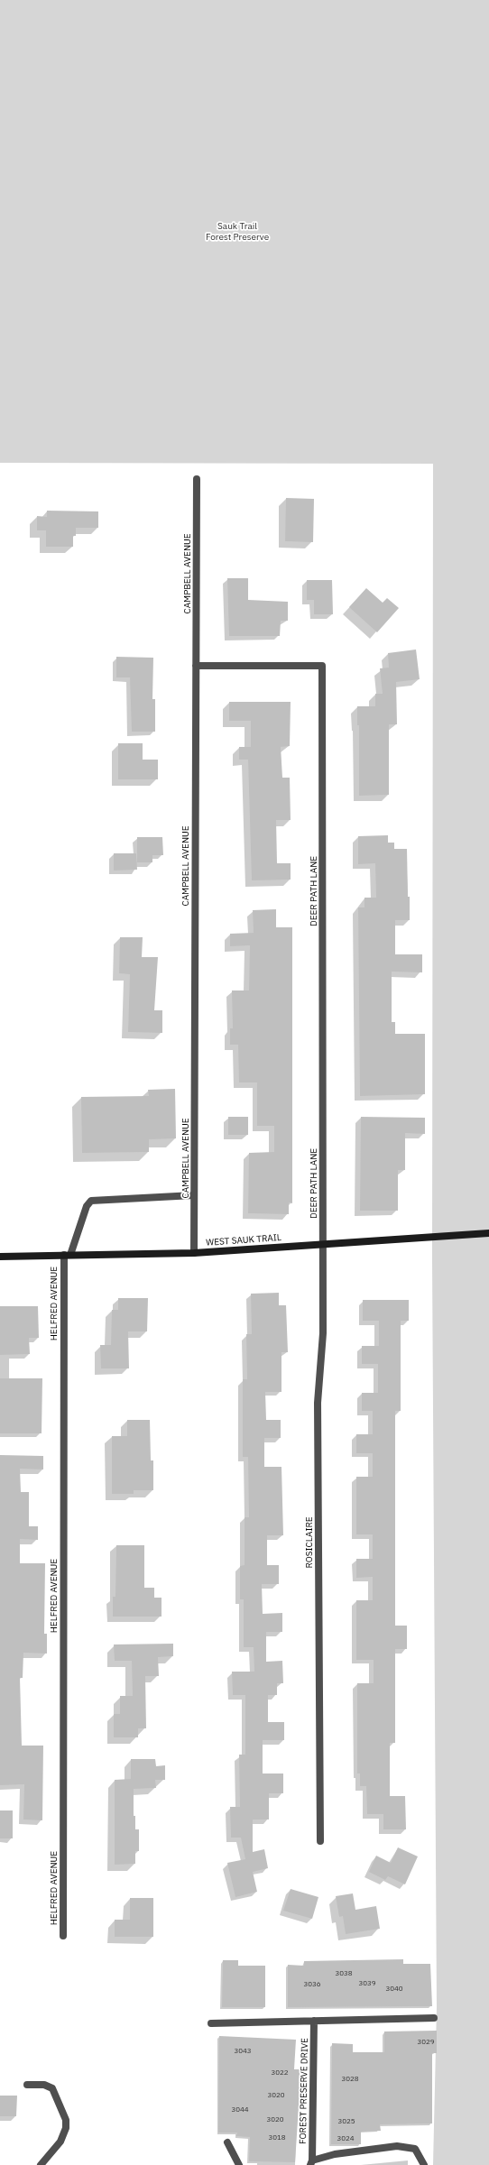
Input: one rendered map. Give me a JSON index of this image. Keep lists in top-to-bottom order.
{
  "streets": {
    "main road": ["WEST SAUK TRAIL"],
    "street": [
      "CAMPBELL AVENUE",
      "DEER PATH LANE",
      "HELFRED AVENUE",
      "ROSICLAIRE",
      "FOREST PRESERVE DRIVE"
    ]
  },
  "crossings": [
    ["CAMPBELL AVENUE", "DEER PATH LANE"],
    ["CAMPBELL AVENUE", "WEST SAUK TRAIL"],
    ["CAMPBELL AVENUE", "HELFRED AVENUE"],
    ["DEER PATH LANE", "WEST SAUK TRAIL"],
    ["DEER PATH LANE", "ROSICLAIRE"],
    ["WEST SAUK TRAIL", "HELFRED AVENUE"],
    ["WEST SAUK TRAIL", "ROSICLAIRE"]
  ],
  "parks": ["Sauk Trail Forest Preserve"],
  "house_numbers": [
    "3038",
    "3039",
    "3036",
    "3040",
    "3029",
    "3043",
    "3022",
    "3028",
    "3020",
    "3044",
    "3020",
    "3025",
    "3018",
    "3024"
  ]
}
